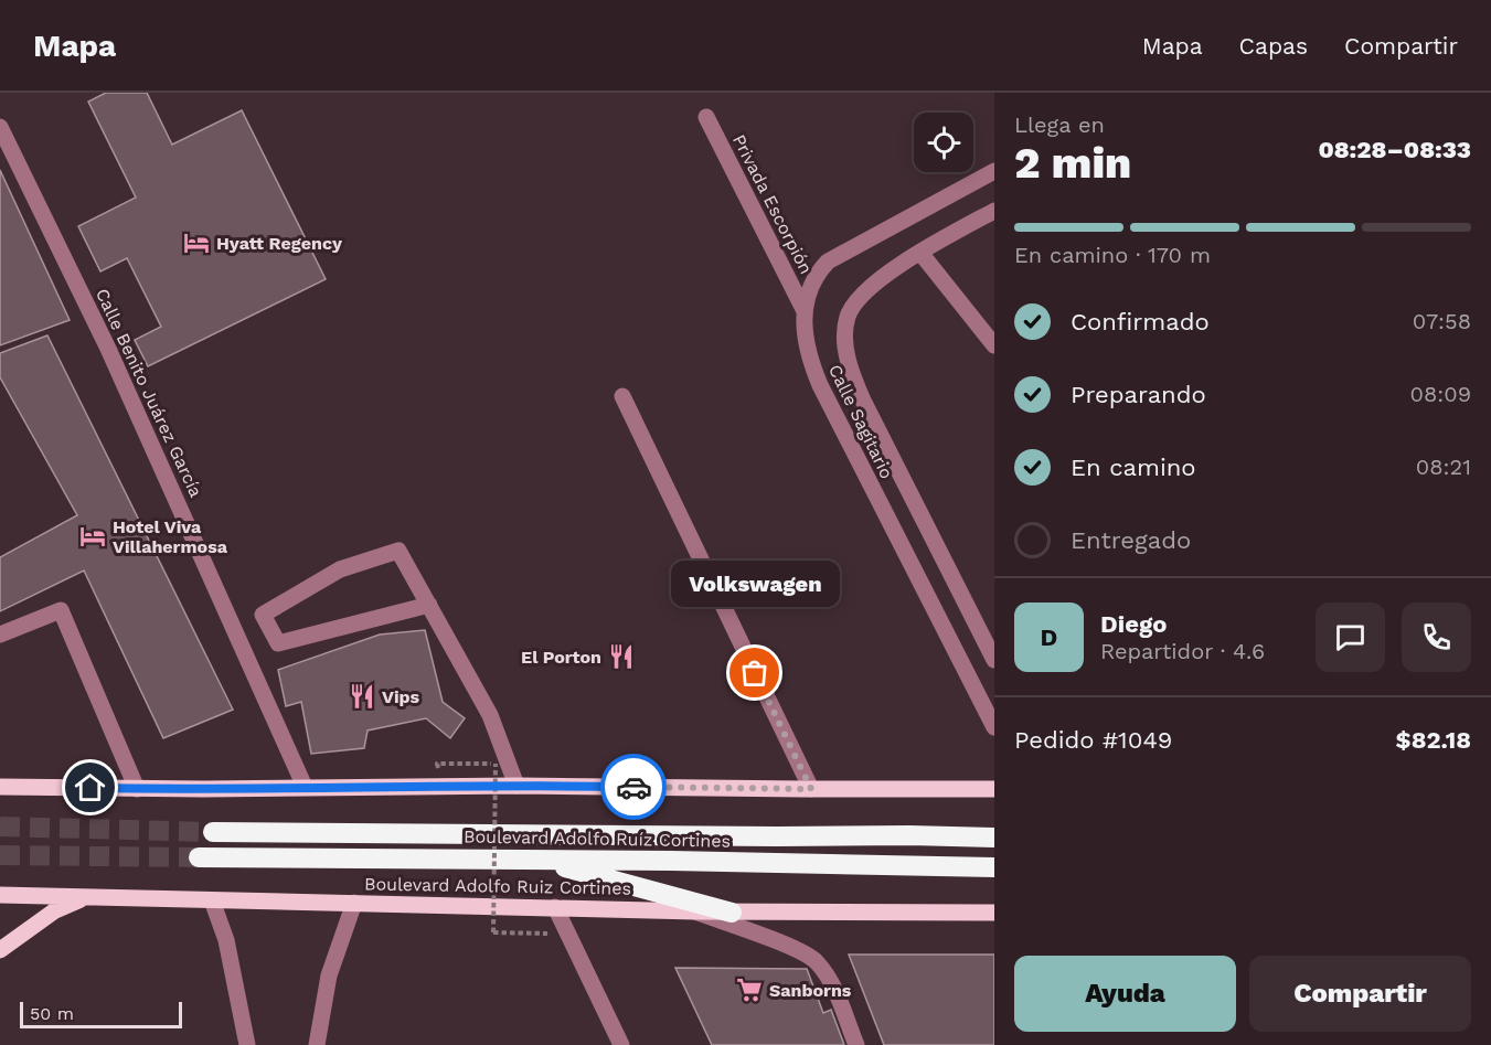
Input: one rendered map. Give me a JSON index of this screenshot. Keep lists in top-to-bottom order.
{
  "streets": {
    "highway": ["Boulevard Adolfo Ruíz Cortines"],
    "main road": ["Boulevard Adolfo Ruiz Cortines"],
    "street": ["Privada Escorpión", "Calle Benito Juárez García", "Calle Sagitario"]
  },
  "crossings": [
    ["Privada Escorpión", "Calle Sagitario"]
  ],
  "places": {
    "hotel": ["Hyatt Regency", "Hotel Viva Villahermosa"],
    "restaurant": ["El Porton", "Vips"],
    "other": ["Volkswagen"],
    "supermarket": ["Sanborns"]
  },
  "scale_bar": "50 m",
  "page": {
    "header": "Mapa",
    "nav": ["Mapa", "Capas", "Compartir"],
    "heading": ["2 min", "Llega en", "08:28–08:33"],
    "panel": [
      "Diego",
      "Repartidor · 4.6",
      "Pedido #1049",
      "$82.18"
    ],
    "bar": "En camino · 170 m",
    "list": [
      ["Confirmado", "07:58"],
      ["Preparando", "08:09"],
      ["En camino", "08:21"],
      "Entregado"
    ],
    "bubble": "Volkswagen",
    "round": "D",
    "buttons": ["Ayuda", "Compartir"],
    "scale": "50 m"
  }
}
